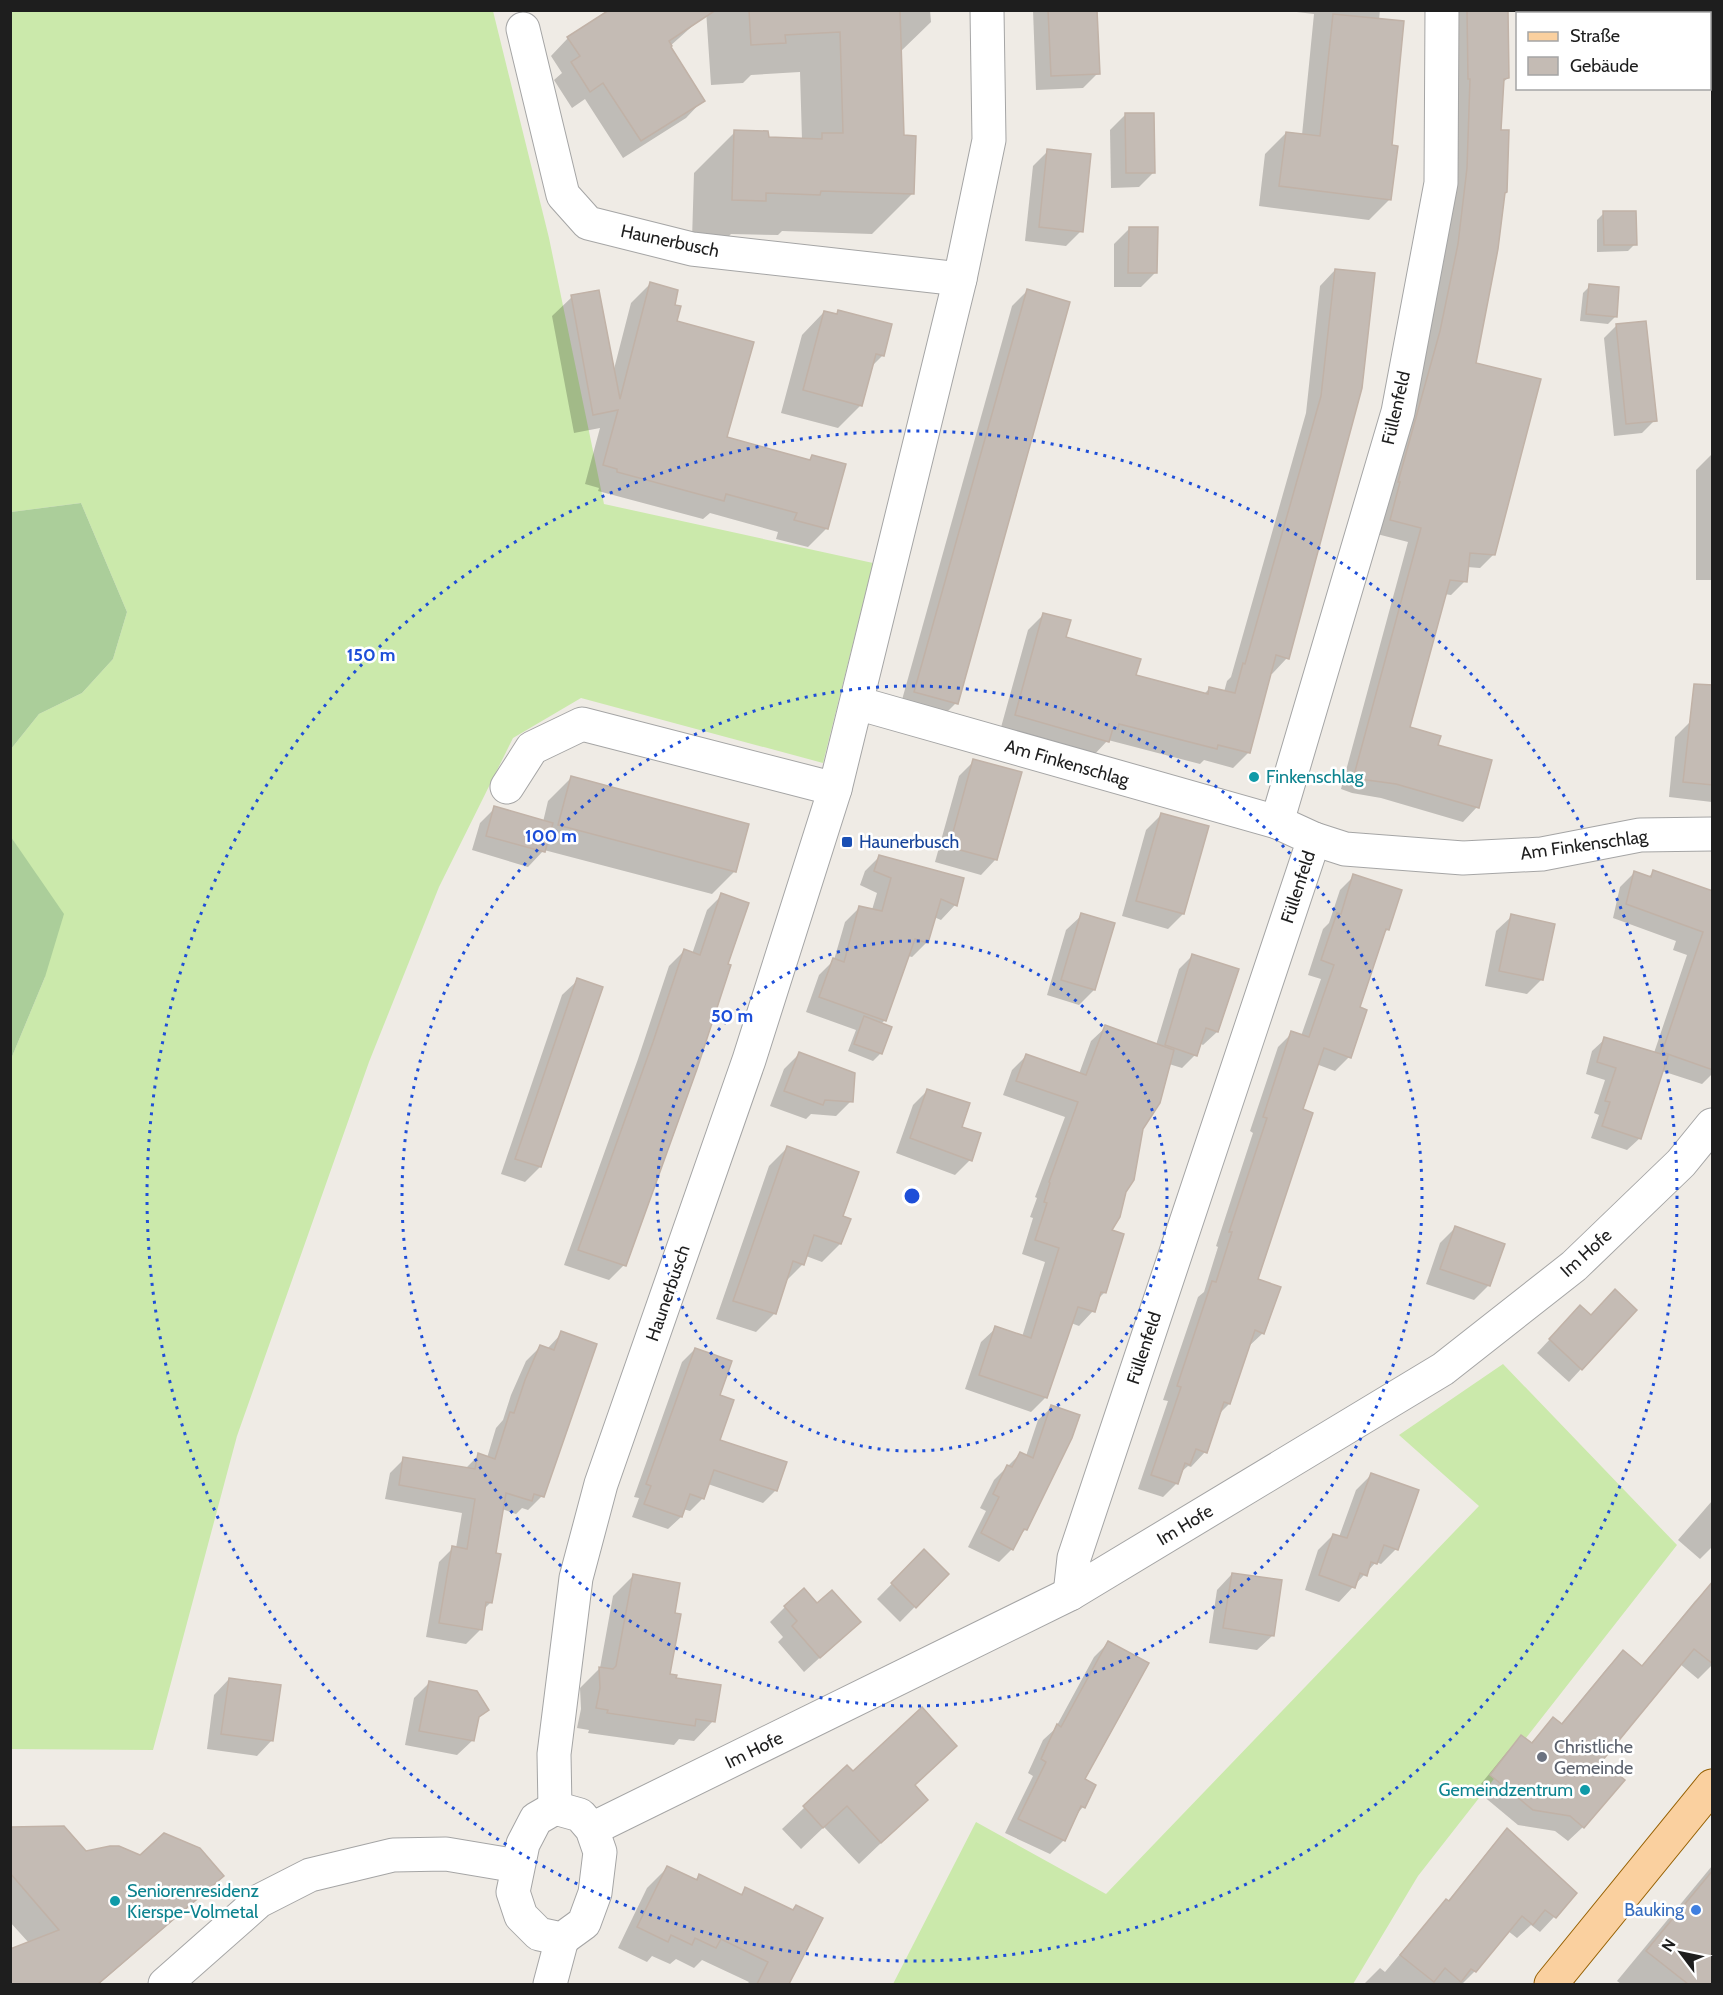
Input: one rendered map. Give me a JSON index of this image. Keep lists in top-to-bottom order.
{
  "streets": {
    "street": [
      "Haunerbusch",
      "Füllenfeld",
      "Am Finkenschlag",
      "Im Hofe"
    ]
  },
  "crossings": [
    ["Haunerbusch", "Am Finkenschlag"],
    ["Haunerbusch", "Im Hofe"],
    ["Füllenfeld", "Am Finkenschlag"],
    ["Füllenfeld", "Im Hofe"]
  ],
  "places": {
    "other": [
      "Finkenschlag",
      "Christliche Gemeinde",
      "Gemeindzentrum",
      "Seniorenresidenz Kierspe-Volmetal",
      "Bauking"
    ],
    "transit": ["Haunerbusch"]
  },
  "legend": ["Straße", "Gebäude"],
  "north": "top left",
  "rings": ["150 m", "100 m", "50 m"]
}
